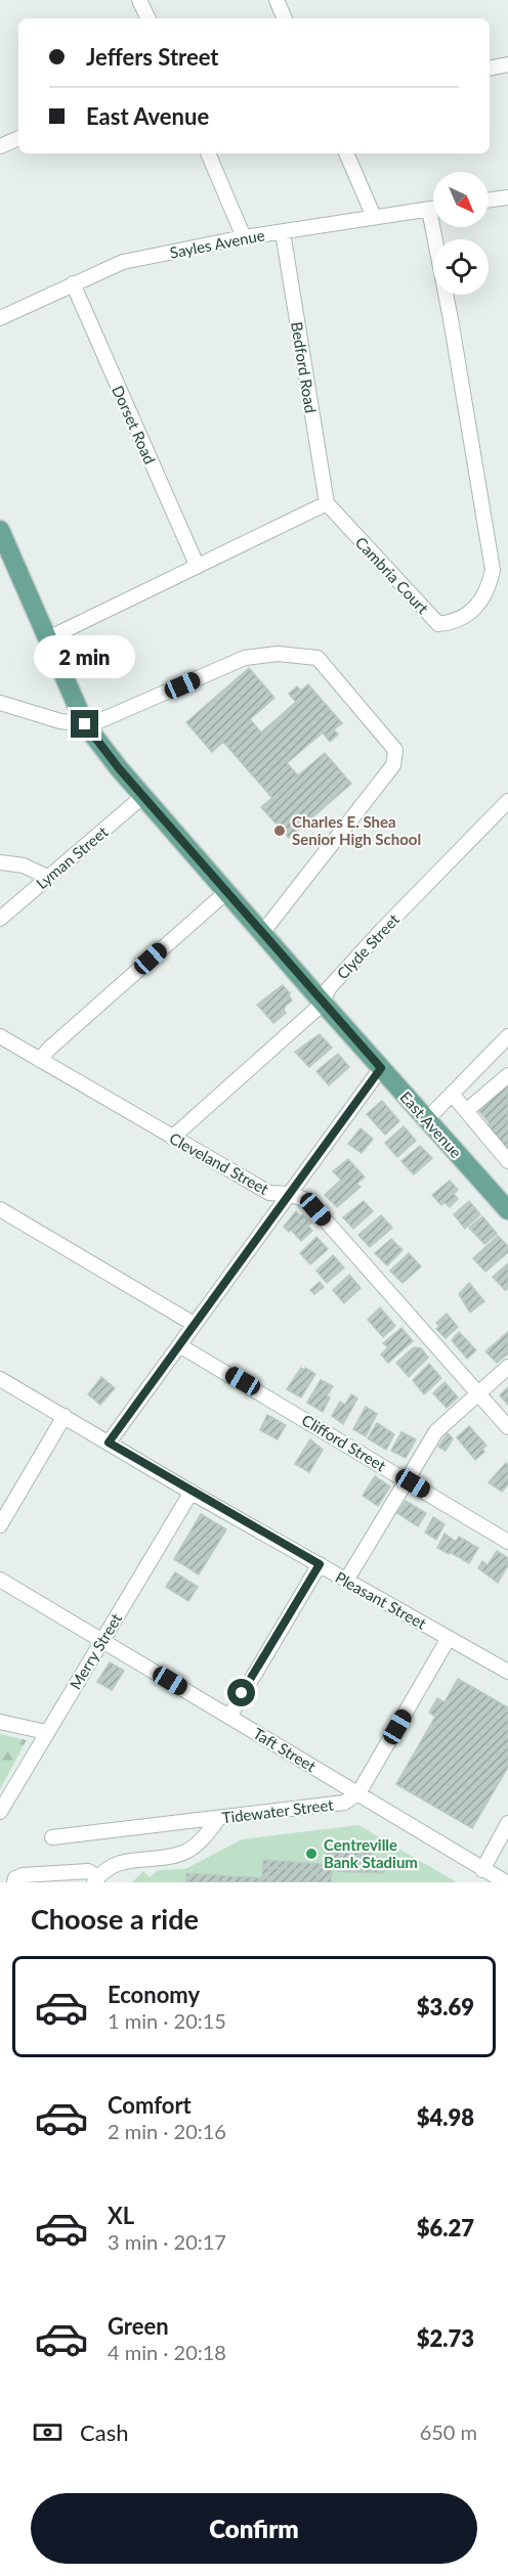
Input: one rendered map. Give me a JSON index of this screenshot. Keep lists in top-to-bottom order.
{
  "streets": {
    "main road": ["East Avenue"],
    "street": [
      "Sayles Avenue",
      "Bedford Road",
      "Dorset Road",
      "Cambria Court",
      "Lyman Street",
      "Clyde Street",
      "Cleveland Street",
      "Clifford Street",
      "Pleasant Street",
      "Merry Street",
      "Taft Street",
      "Tidewater Street"
    ]
  },
  "crossings": [
    ["Sayles Avenue", "Bedford Road"],
    ["Sayles Avenue", "Dorset Road"],
    ["Sayles Avenue", "Cambria Court"],
    ["Bedford Road", "Cambria Court"],
    ["Lyman Street", "East Avenue"],
    ["Clyde Street", "East Avenue"],
    ["Clyde Street", "Cleveland Street"],
    ["Pleasant Street", "Merry Street"],
    ["Merry Street", "Taft Street"],
    ["Taft Street", "Tidewater Street"]
  ],
  "places": ["Charles E. Shea Senior High School", "Centreville Bank Stadium"],
  "north": "bottom right",
  "page": {
    "banner": ["Jeffers Street", "East Avenue"],
    "bubble": "2 min",
    "heading": "Choose a ride",
    "list": [
      {
        "name": "Economy",
        "note": "1 min · 20:15",
        "value": "$3.69"
      },
      {
        "name": "Comfort",
        "note": "2 min · 20:16",
        "value": "$4.98"
      },
      {
        "name": "XL",
        "note": "3 min · 20:17",
        "value": "$6.27"
      },
      {
        "name": "Green",
        "note": "4 min · 20:18",
        "value": "$2.73"
      }
    ],
    "pay": ["Cash", "650 m"],
    "buttons": "Confirm"
  }
}
